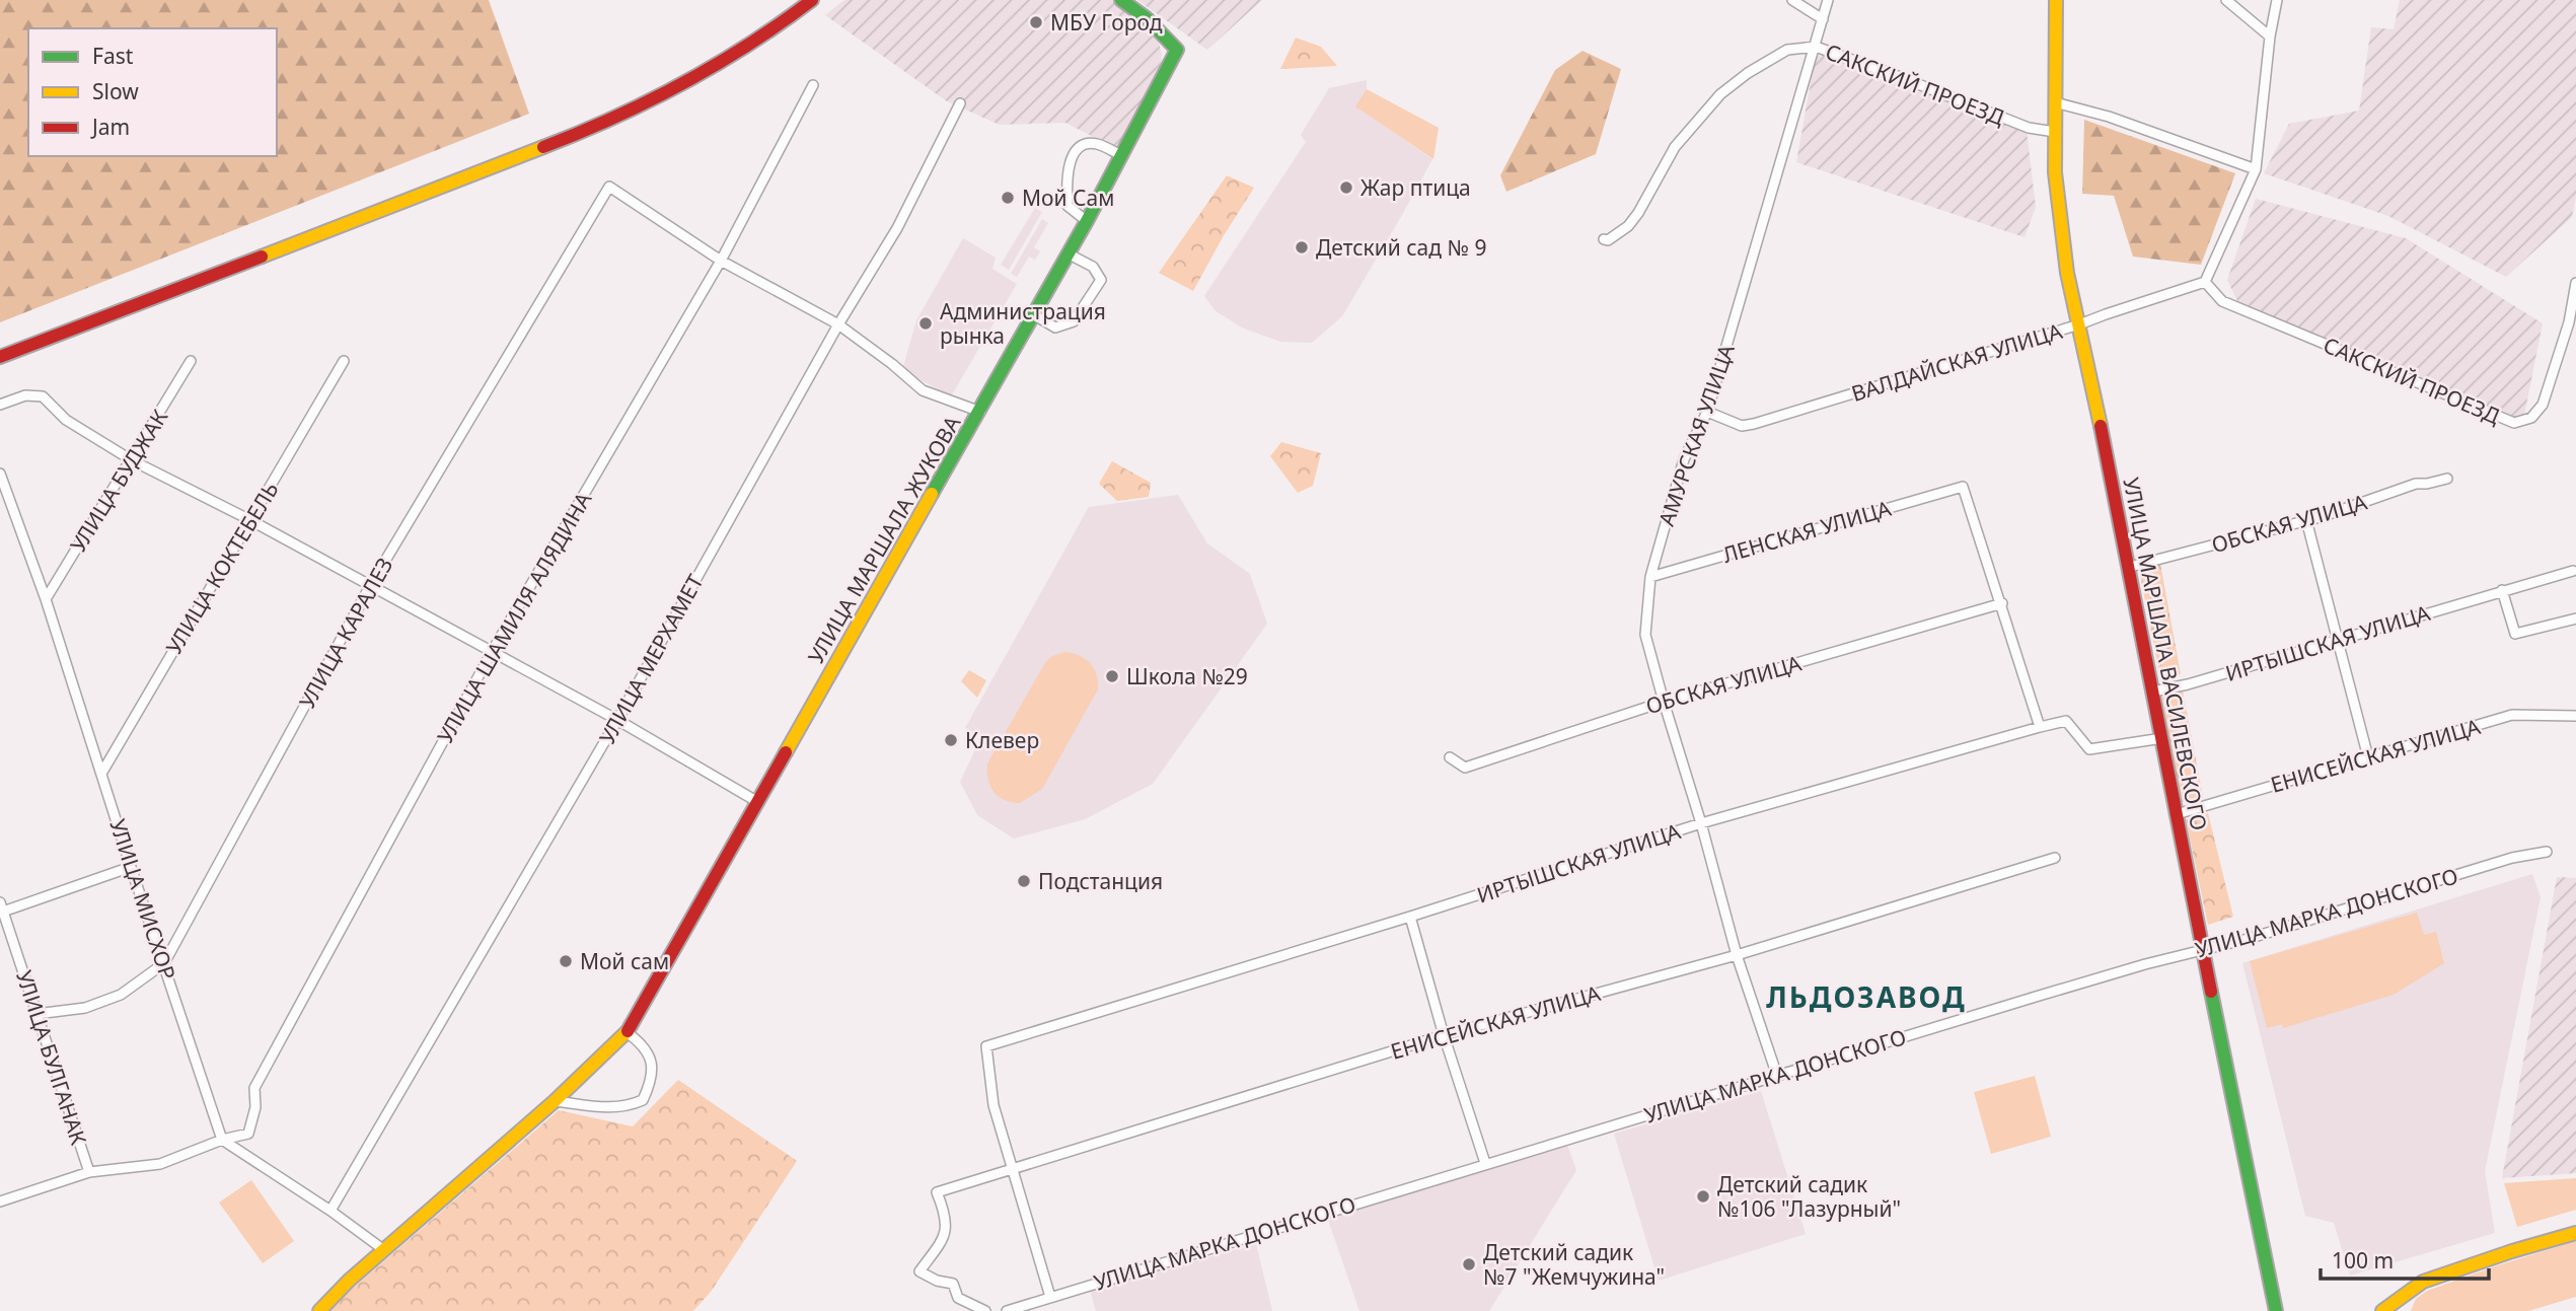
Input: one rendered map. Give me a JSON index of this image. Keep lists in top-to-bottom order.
{
  "streets": {
    "main road": ["УЛИЦА МАРШАЛА ЖУКОВА", "УЛИЦА МАРШАЛА ВАСИЛЕВСКОГО"],
    "street": [
      "САКСКИЙ ПРОЕЗД",
      "ВАЛДАЙСКАЯ УЛИЦА",
      "АМУРСКАЯ УЛИЦА",
      "УЛИЦА БУДЖАК",
      "ОБСКАЯ УЛИЦА",
      "ЛЕНСКАЯ УЛИЦА",
      "УЛИЦА КОКТЕБЕЛЬ",
      "УЛИЦА ШАМИЛЯ АЛЯДИНА",
      "УЛИЦА КАРАЛЕЗ",
      "ИРТЫШСКАЯ УЛИЦА",
      "УЛИЦА МЕРХАМЕТ",
      "ЕНИСЕЙСКАЯ УЛИЦА",
      "УЛИЦА МИСХОР",
      "УЛИЦА МАРКА ДОНСКОГО",
      "УЛИЦА БУЛГАНАК"
    ]
  },
  "crossings": [
    ["САКСКИЙ ПРОЕЗД", "ВАЛДАЙСКАЯ УЛИЦА"],
    ["САКСКИЙ ПРОЕЗД", "АМУРСКАЯ УЛИЦА"],
    ["САКСКИЙ ПРОЕЗД", "УЛИЦА МАРШАЛА ВАСИЛЕВСКОГО"],
    ["ВАЛДАЙСКАЯ УЛИЦА", "АМУРСКАЯ УЛИЦА"],
    ["ВАЛДАЙСКАЯ УЛИЦА", "УЛИЦА МАРШАЛА ВАСИЛЕВСКОГО"],
    ["АМУРСКАЯ УЛИЦА", "ОБСКАЯ УЛИЦА"],
    ["АМУРСКАЯ УЛИЦА", "ЛЕНСКАЯ УЛИЦА"],
    ["АМУРСКАЯ УЛИЦА", "ИРТЫШСКАЯ УЛИЦА"],
    ["АМУРСКАЯ УЛИЦА", "ЕНИСЕЙСКАЯ УЛИЦА"],
    ["АМУРСКАЯ УЛИЦА", "УЛИЦА МАРКА ДОНСКОГО"],
    ["УЛИЦА БУДЖАК", "УЛИЦА МИСХОР"],
    ["ОБСКАЯ УЛИЦА", "ЛЕНСКАЯ УЛИЦА"],
    ["ОБСКАЯ УЛИЦА", "УЛИЦА МАРШАЛА ВАСИЛЕВСКОГО"],
    ["УЛИЦА КОКТЕБЕЛЬ", "УЛИЦА МИСХОР"],
    ["УЛИЦА ШАМИЛЯ АЛЯДИНА", "УЛИЦА КАРАЛЕЗ"],
    ["УЛИЦА ШАМИЛЯ АЛЯДИНА", "УЛИЦА МИСХОР"],
    ["УЛИЦА КАРАЛЕЗ", "УЛИЦА МИСХОР"],
    ["УЛИЦА КАРАЛЕЗ", "УЛИЦА БУЛГАНАК"],
    ["ИРТЫШСКАЯ УЛИЦА", "УЛИЦА МАРШАЛА ВАСИЛЕВСКОГО"],
    ["ИРТЫШСКАЯ УЛИЦА", "ЕНИСЕЙСКАЯ УЛИЦА"],
    ["УЛИЦА МАРШАЛА ВАСИЛЕВСКОГО", "ЕНИСЕЙСКАЯ УЛИЦА"],
    ["УЛИЦА МАРШАЛА ВАСИЛЕВСКОГО", "УЛИЦА МАРКА ДОНСКОГО"]
  ],
  "districts": ["ЛЬДОЗАВОД"],
  "places": [
    "МБУ Город",
    "Жар птица",
    "Мой Сам",
    "Детский сад № 9",
    "Администрация рынка",
    "Школа №29",
    "Клевер",
    "Подстанция",
    "Мой сам",
    "Детский садик №106 \"Лазурный\"",
    "Детский садик №7 \"Жемчужина\""
  ],
  "legend": ["Fast", "Slow", "Jam"],
  "scale_bar": "100 m"
}
